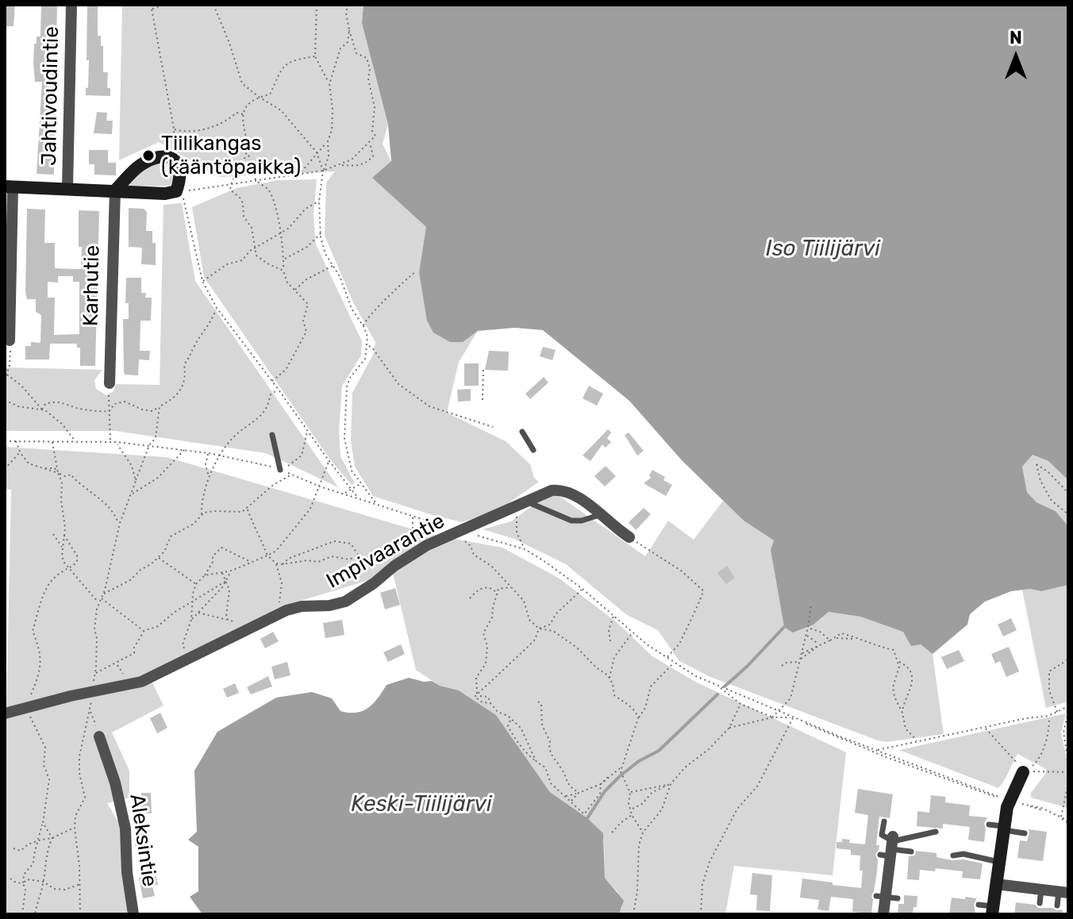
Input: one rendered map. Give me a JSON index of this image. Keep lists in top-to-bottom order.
{
  "streets": {
    "street": [
      "Jahtivoudintie",
      "Karhutie",
      "Impivaarantie",
      "Aleksintie"
    ]
  },
  "water": ["Iso Tiilijärvi", "Keski-Tiilijärvi"],
  "places": ["Tiilikangas (kääntöpaikka)"],
  "north": "top"
}
